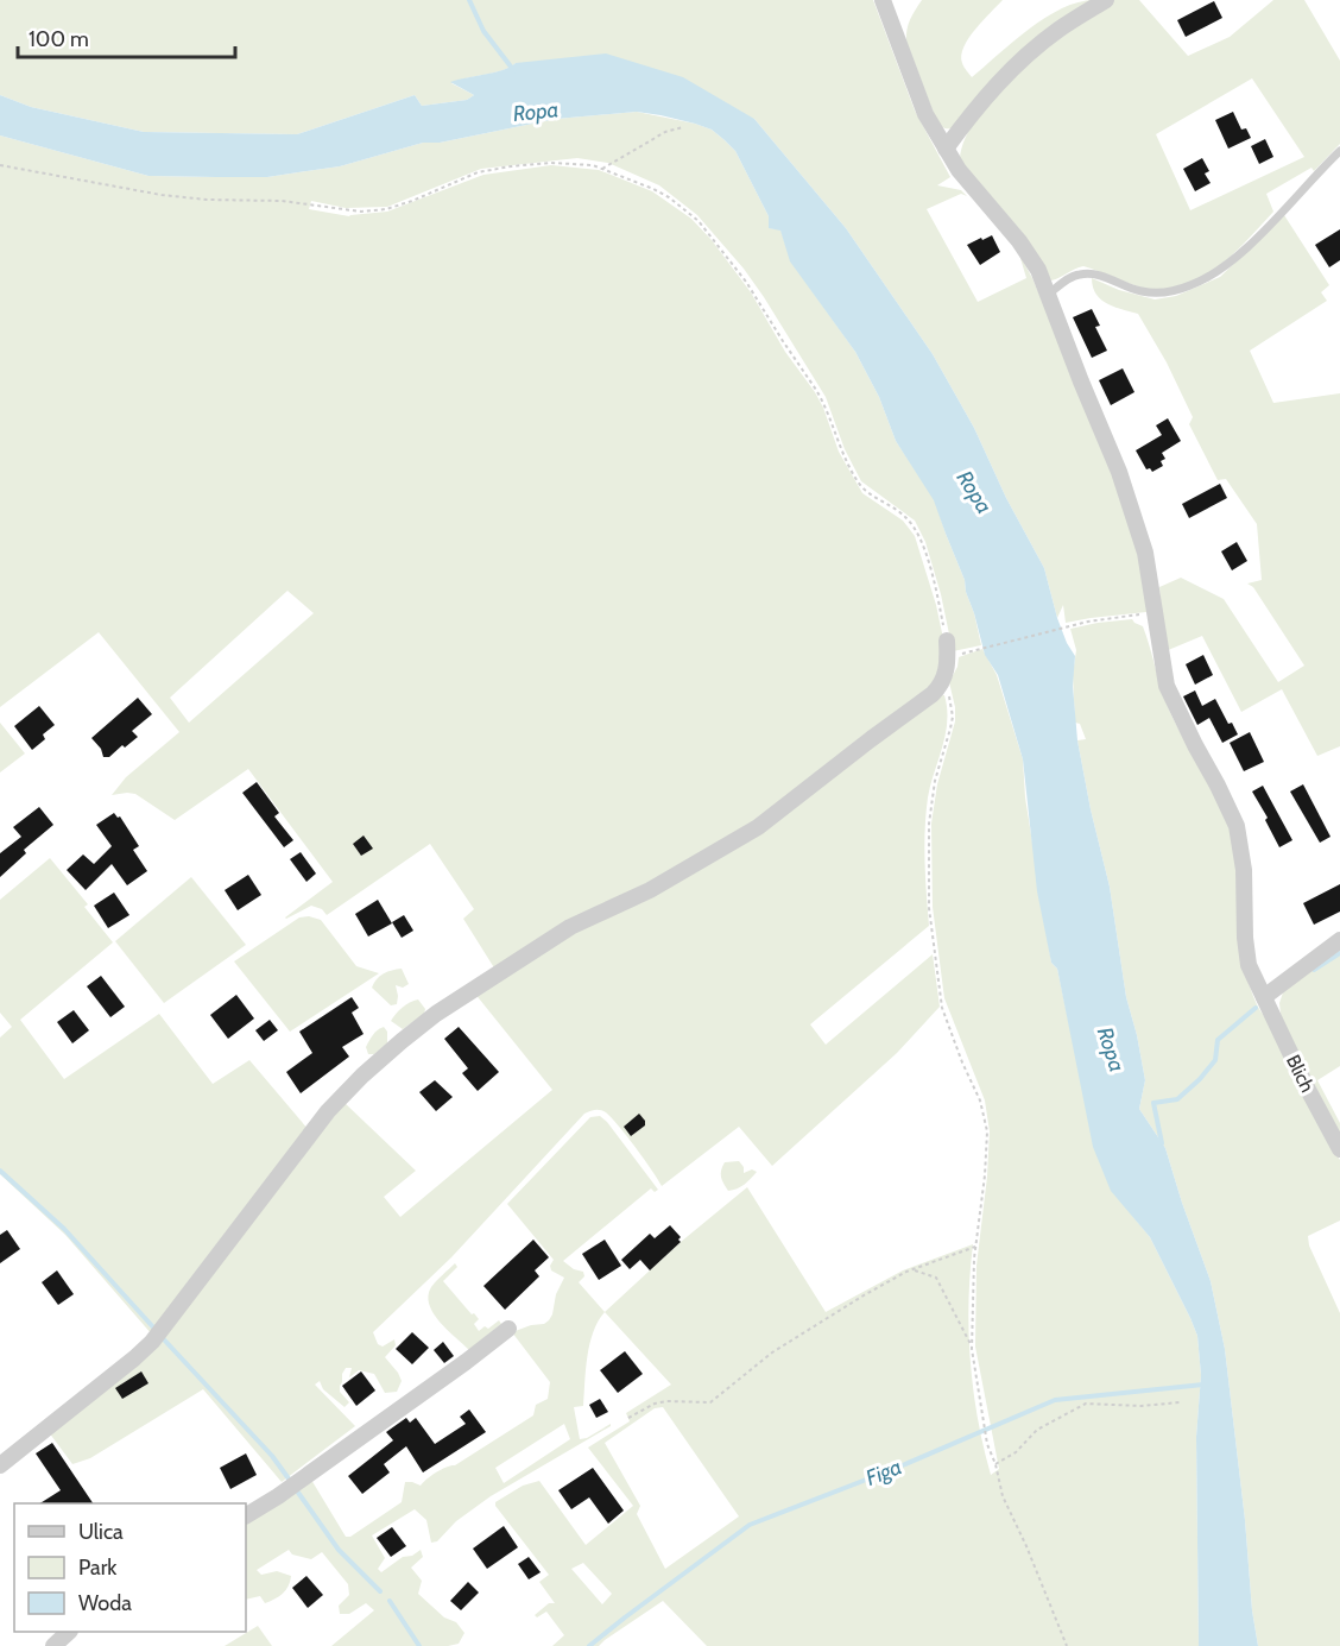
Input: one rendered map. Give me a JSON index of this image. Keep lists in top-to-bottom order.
{
  "streets": {
    "street": ["Blich"]
  },
  "water": ["Ropa", "Figa"],
  "legend": ["Ulica", "Park", "Woda"],
  "scale_bar": "100 m"
}
